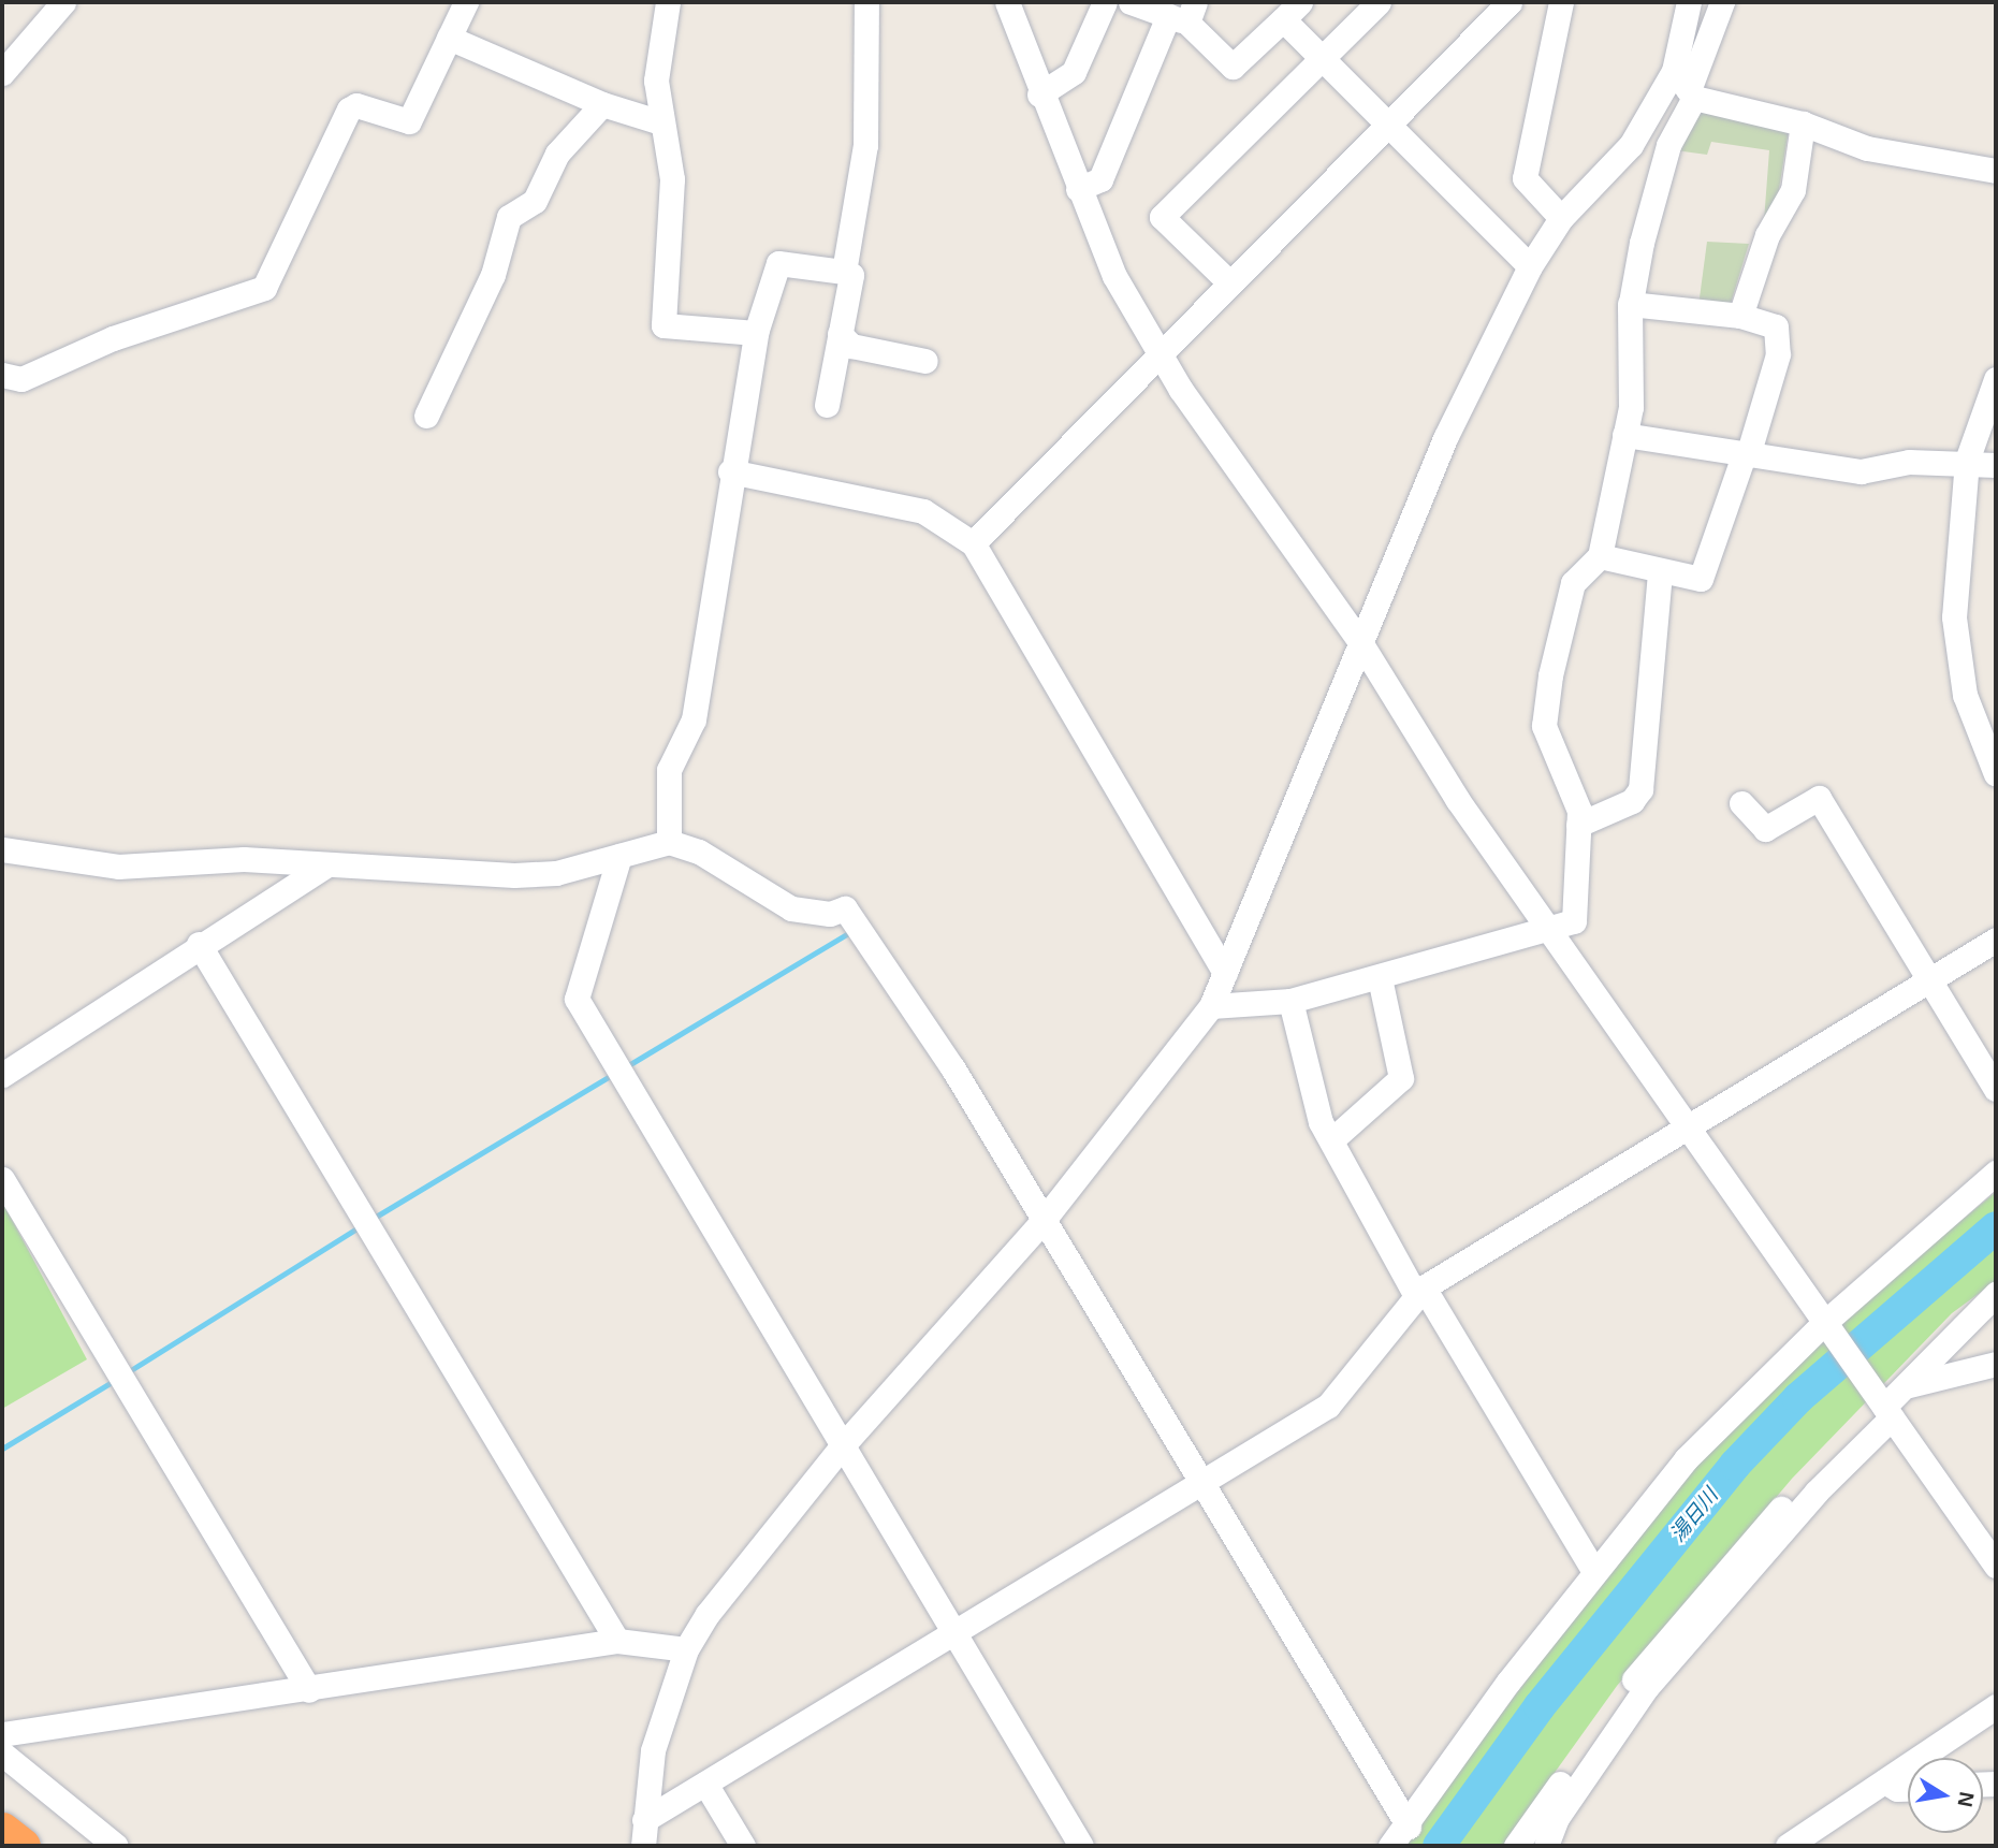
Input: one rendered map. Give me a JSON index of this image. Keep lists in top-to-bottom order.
{
  "water": ["湯日川"],
  "north": "right"
}
